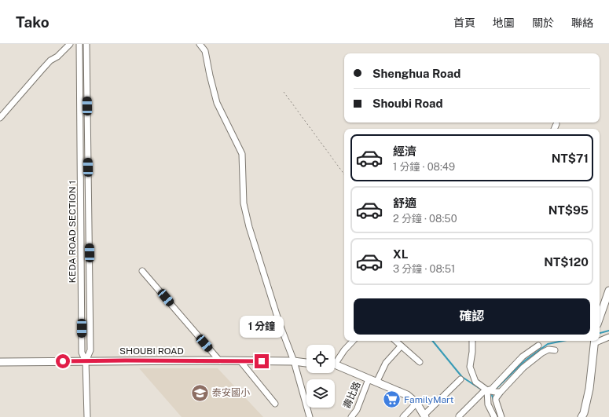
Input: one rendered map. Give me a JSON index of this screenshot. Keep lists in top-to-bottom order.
{
  "streets": {
    "main road": ["SHOUBI ROAD"],
    "street": ["KEDA ROAD SECTION 1", "壽比路"]
  },
  "crossings": [
    ["KEDA ROAD SECTION 1", "SHOUBI ROAD"]
  ],
  "places": {
    "school or university": ["泰安國小"],
    "supermarket": ["FamilyMart"]
  },
  "page": {
    "header": "Tako",
    "nav": [
      "首頁",
      "地圖",
      "關於",
      "聯絡"
    ],
    "banner": ["Shenghua Road", "Shoubi Road"],
    "list": [
      {
        "name": "經濟",
        "note": "1 分鐘 · 08:49",
        "value": "NT$71"
      },
      {
        "name": "舒適",
        "note": "2 分鐘 · 08:50",
        "value": "NT$95"
      },
      {
        "name": "XL",
        "note": "3 分鐘 · 08:51",
        "value": "NT$120"
      }
    ],
    "buttons": "確認",
    "bubble": "1 分鐘"
  }
}
